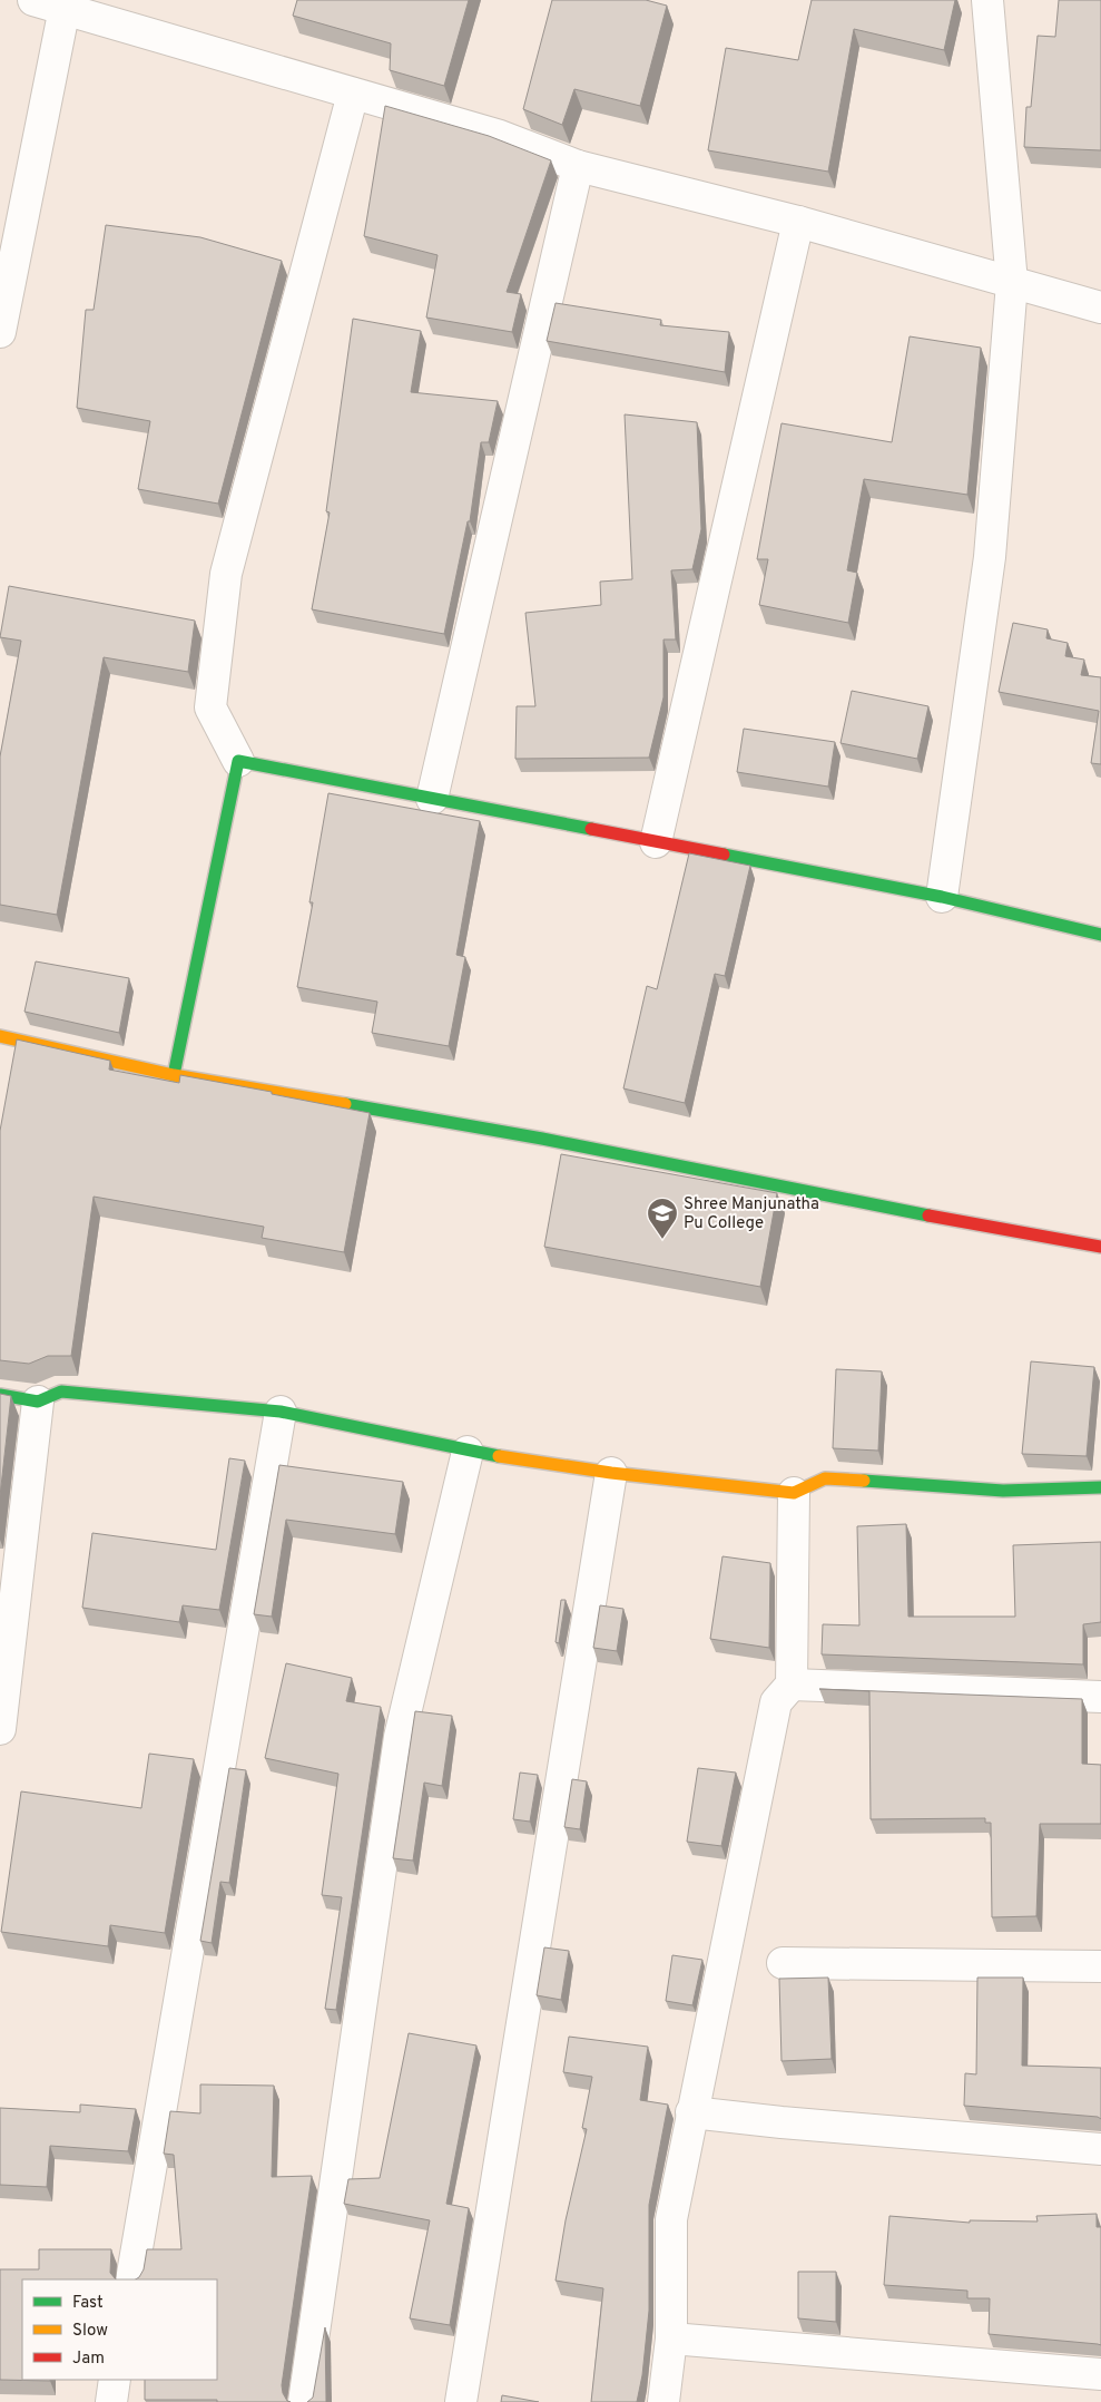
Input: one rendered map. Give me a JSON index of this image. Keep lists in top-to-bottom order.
{
  "places": {
    "school or university": ["Shree Manjunatha Pu College"]
  },
  "legend": ["Fast", "Slow", "Jam"]
}
